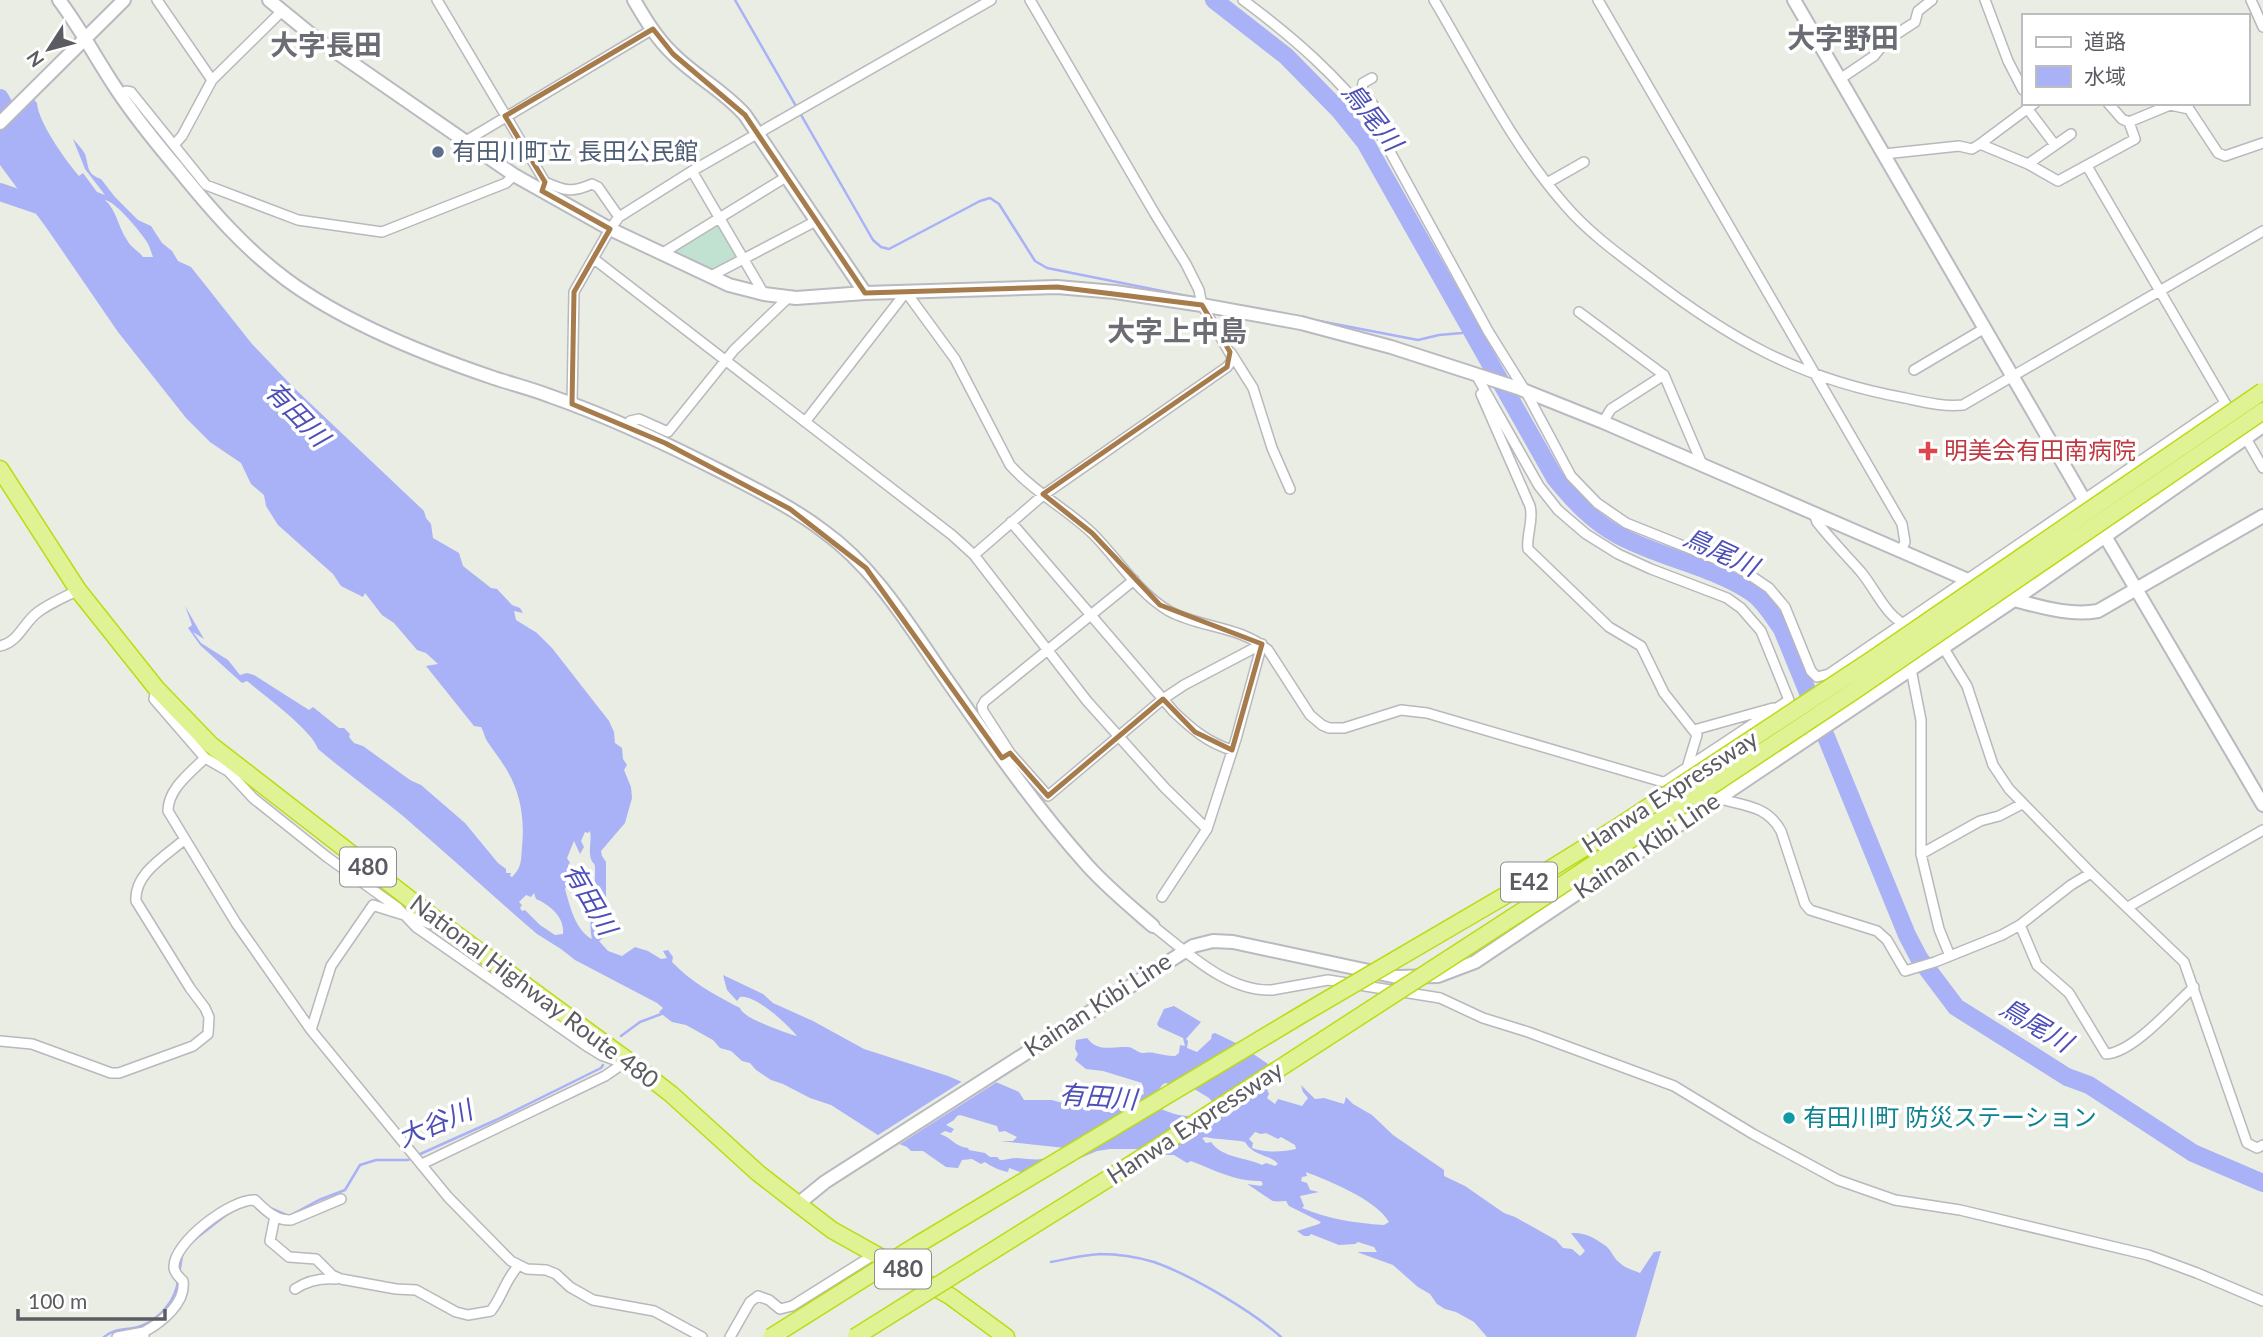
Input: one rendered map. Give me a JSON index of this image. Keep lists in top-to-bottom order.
{
  "streets": {
    "highway": [
      "Hanwa Expressway",
      "480",
      "E42",
      "National Highway Route 480"
    ],
    "street": ["Kainan Kibi Line"]
  },
  "crossings": [
    ["Kainan Kibi Line", "National Highway Route 480"]
  ],
  "districts": ["大字野田", "大字長田", "大字上中島"],
  "water": ["鳥尾川", "有田川", "大谷川"],
  "places": {
    "other": ["有田川町立 長田公民館", "有田川町 防災ステーション"],
    "health": ["明美会有田南病院"]
  },
  "legend": ["道路", "水域"],
  "scale_bar": "100 m",
  "north": "bottom left"
}
